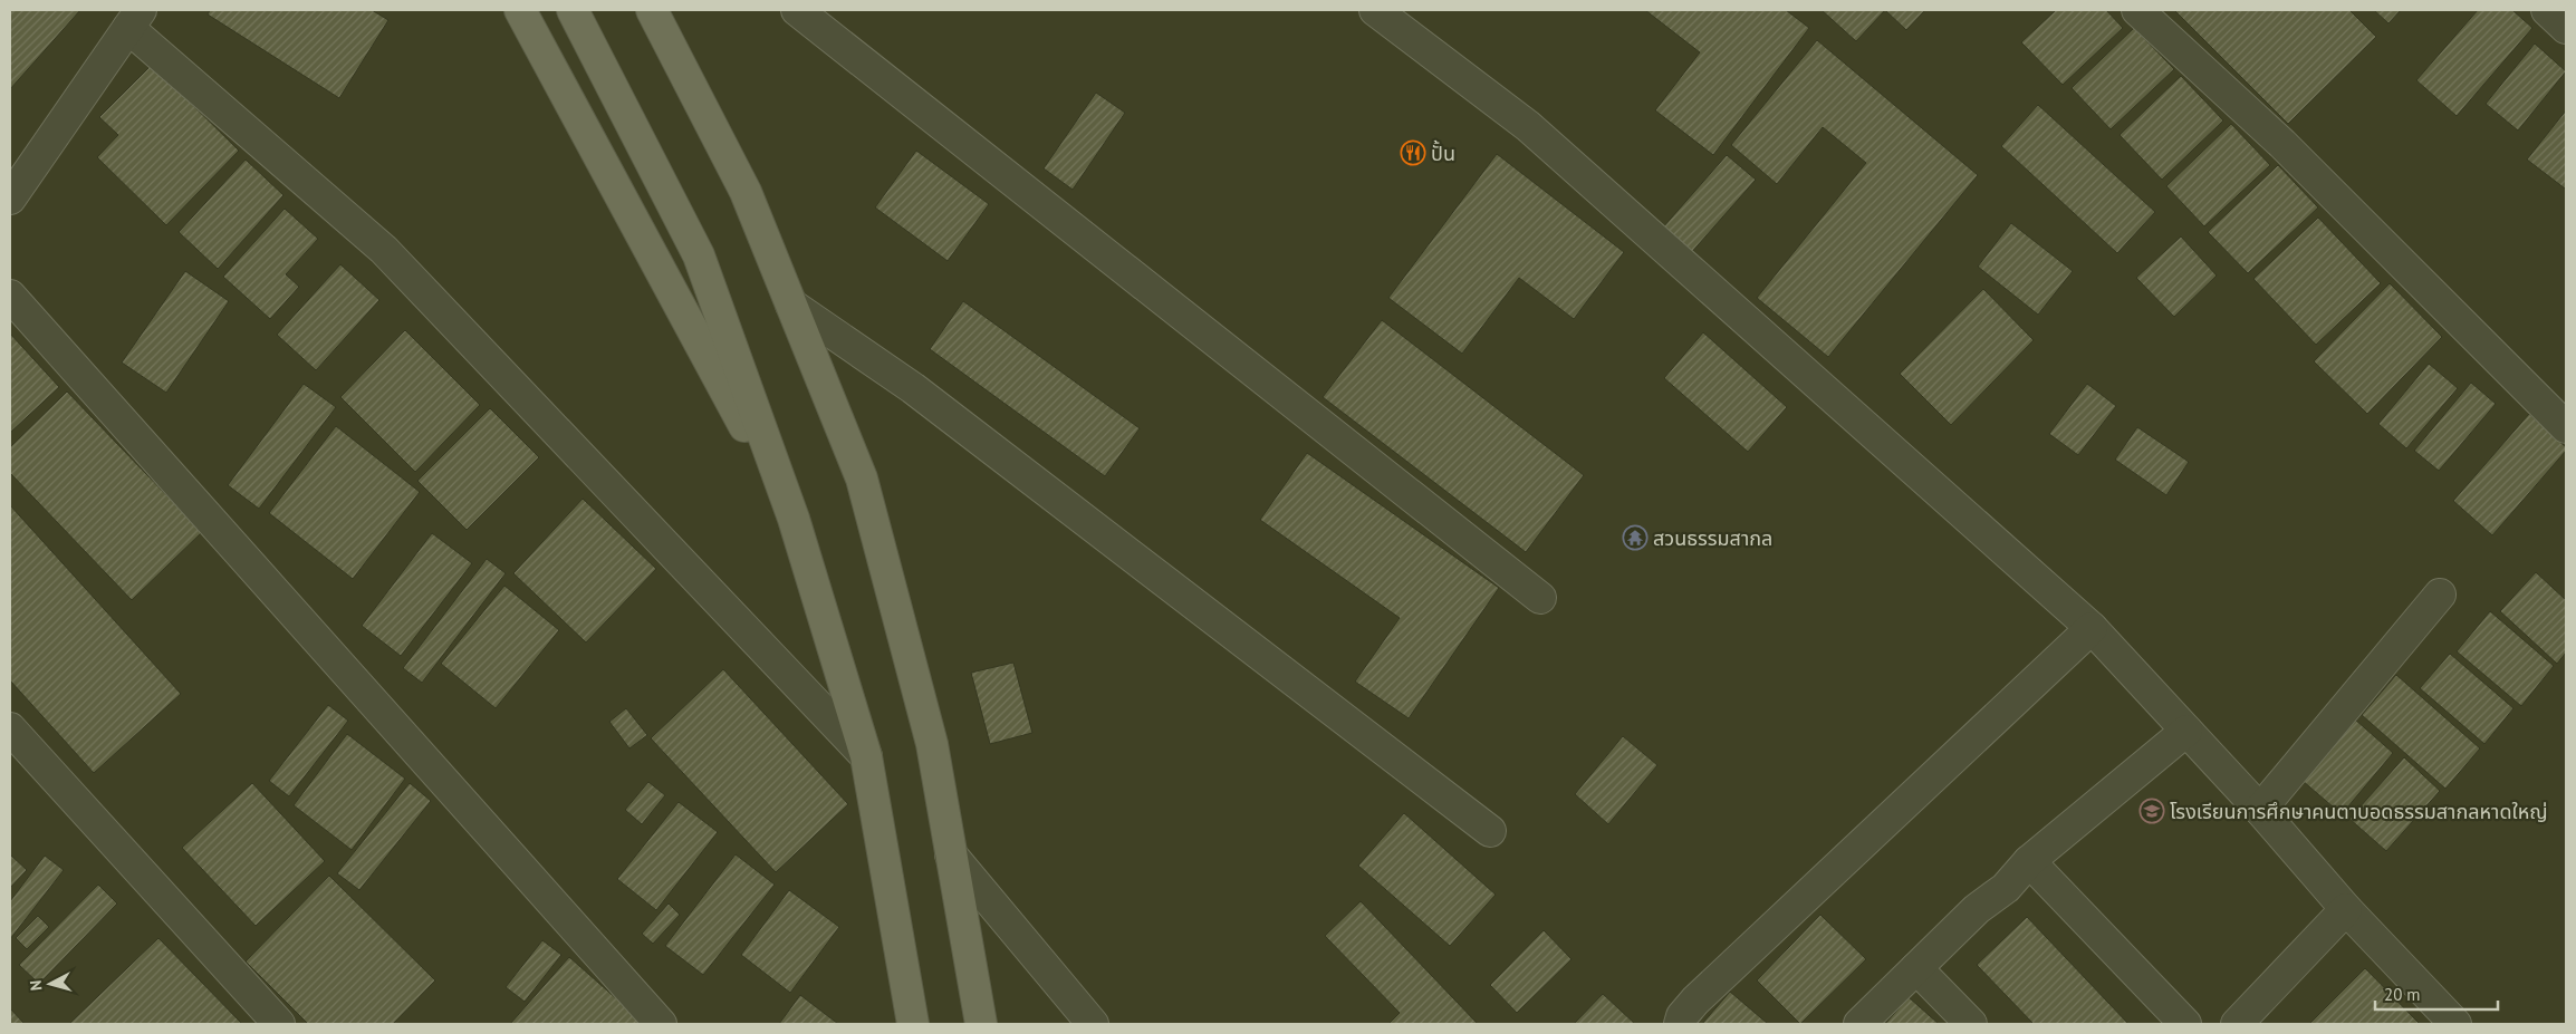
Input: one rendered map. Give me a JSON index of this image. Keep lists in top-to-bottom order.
{
  "places": {
    "restaurant": ["ปั้น"],
    "temple": ["สวนธรรมสากล"],
    "school or university": ["โรงเรียนการศึกษาคนตาบอดธรรมสากลหาดใหญ่"]
  },
  "scale_bar": "20 m",
  "north": "left"
}
